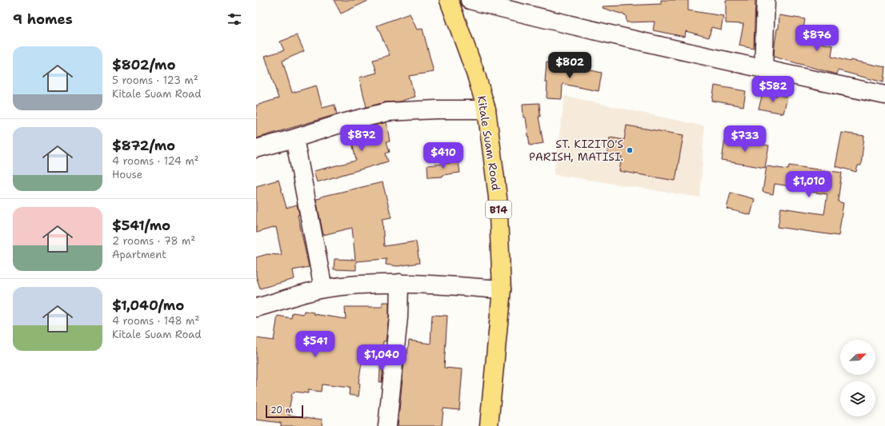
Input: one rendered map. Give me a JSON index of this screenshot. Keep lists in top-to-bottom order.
{
  "streets": {
    "highway": ["Kitale Suam Road", "B14"]
  },
  "places": ["ST. KIZITO'S PARISH, MATISI."],
  "scale_bar": "20 m",
  "north": "top right",
  "page": {
    "heading": "9 homes",
    "price": [
      "$876",
      "$802",
      "$582",
      "$872",
      "$733",
      "$410",
      "$1,010",
      "$541",
      "$1,040"
    ],
    "list": [
      {
        "name": "$802/mo",
        "note": "5 rooms · 123 m² · Kitale Suam Road"
      },
      {
        "name": "$872/mo",
        "note": "4 rooms · 124 m² · House"
      },
      {
        "name": "$541/mo",
        "note": "2 rooms · 78 m² · Apartment"
      },
      {
        "name": "$1,040/mo",
        "note": "4 rooms · 148 m² · Kitale Suam Road"
      }
    ],
    "scale": "20 m"
  }
}
